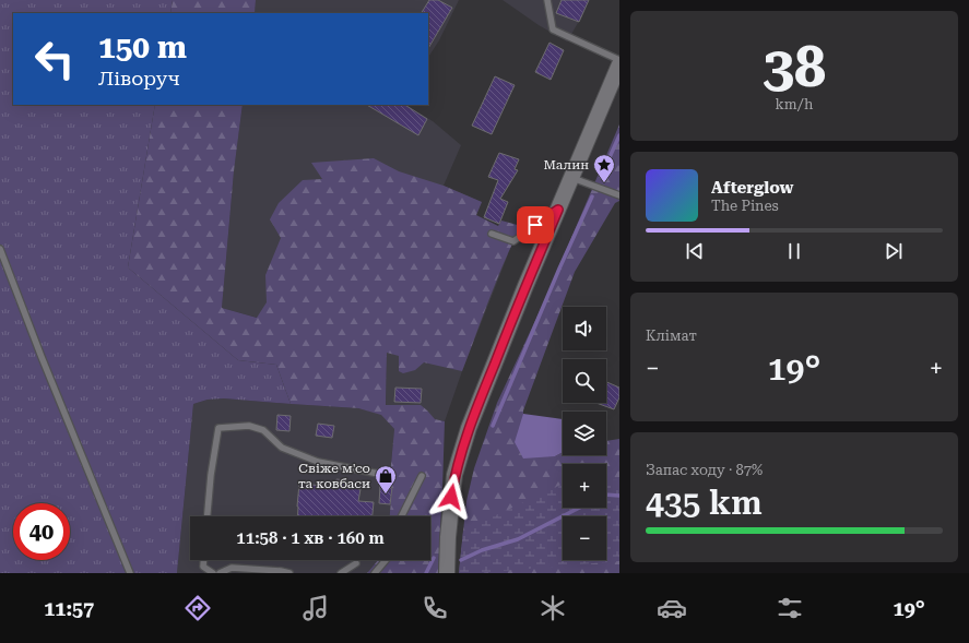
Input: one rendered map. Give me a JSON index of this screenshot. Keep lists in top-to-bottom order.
{
  "places": {
    "place": ["Малин"],
    "shop": ["Свіже м'со та ковбаси"]
  },
  "page": {
    "tile": [
      ["38", "km/h"],
      "Клімат",
      ["Запас ходу · 87%", "435 km"]
    ],
    "turn": ["150 m", "Ліворуч"],
    "song": ["Afterglow", "The Pines"],
    "map_buttons": ["+", "−"],
    "heat": ["−", "19°", "+"],
    "limit": "40",
    "trip": "11:58 · 1 хв · 160 m",
    "tabs": ["11:57", "19°"]
  }
}
